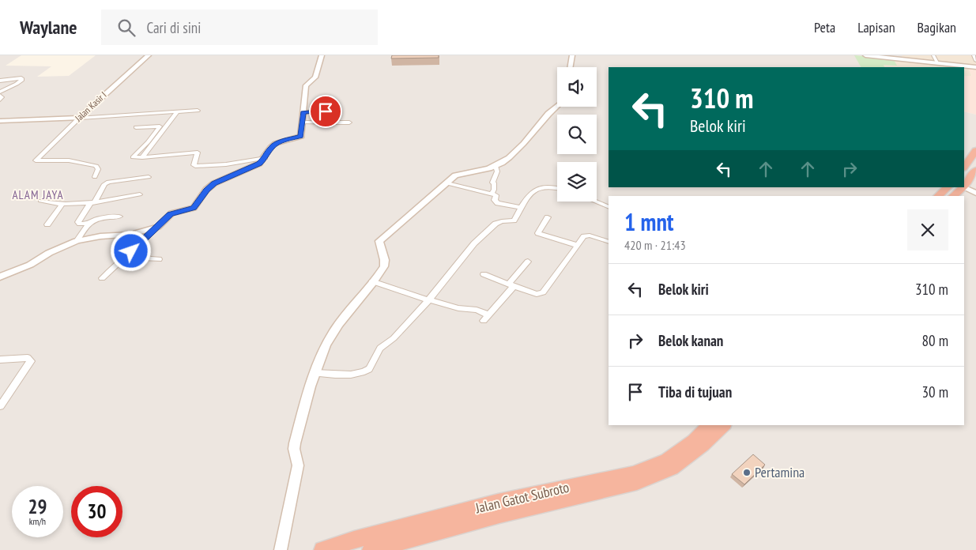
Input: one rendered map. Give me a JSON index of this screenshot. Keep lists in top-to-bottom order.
{
  "streets": {
    "highway": ["Jalan Gatot Subroto"],
    "street": ["Jalan Kasir I"]
  },
  "districts": ["ALAM JAYA"],
  "places": ["Pertamina"],
  "page": {
    "header": "Waylane",
    "search": "Cari di sini",
    "nav": ["Peta", "Lapisan", "Bagikan"],
    "turn": ["310 m", "Belok kiri"],
    "heading": ["1 mnt", "420 m · 21:43"],
    "list": [
      {
        "name": "Belok kiri",
        "value": "310 m"
      },
      {
        "name": "Belok kanan",
        "value": "80 m"
      },
      {
        "name": "Tiba di tujuan",
        "value": "30 m"
      }
    ],
    "speed": "29 km/h",
    "limit": "30"
  }
}
